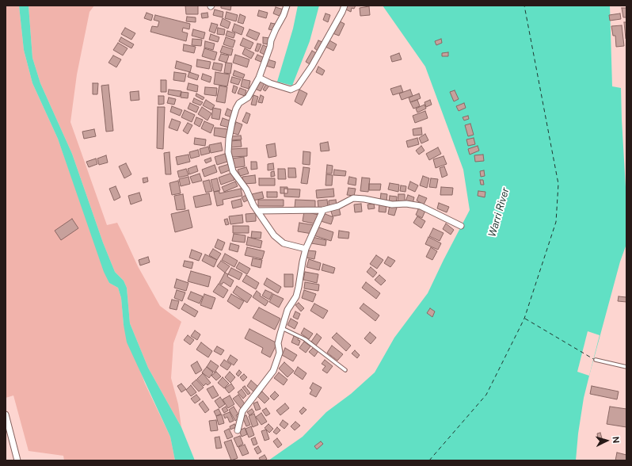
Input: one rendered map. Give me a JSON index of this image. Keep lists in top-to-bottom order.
{
  "water": ["Warri River"],
  "north": "right"
}
